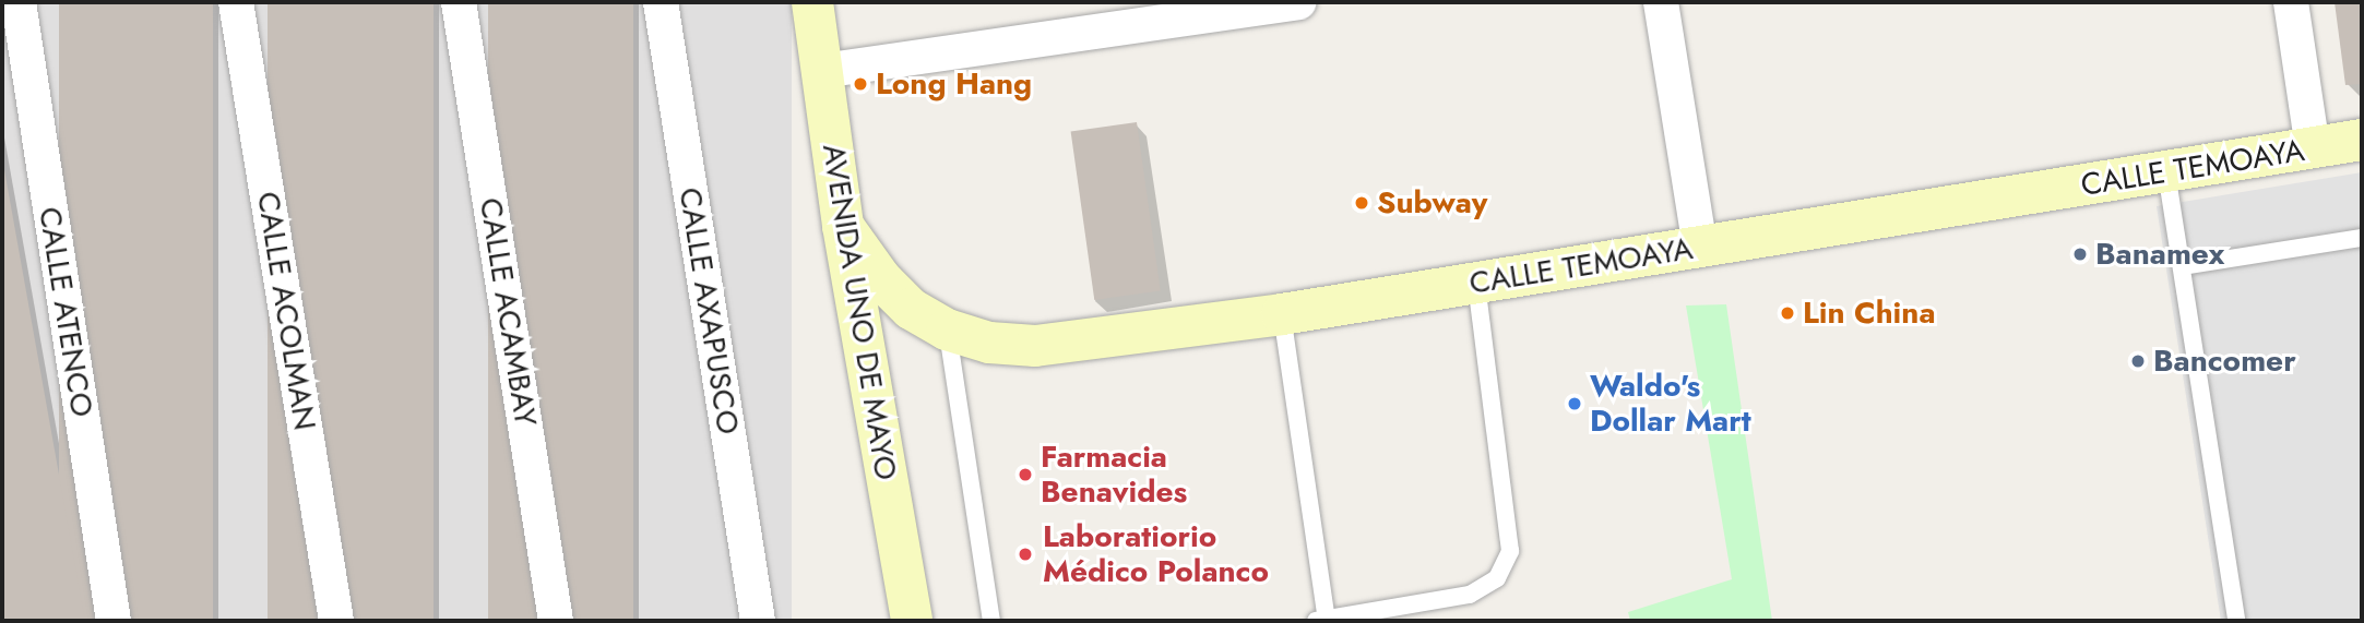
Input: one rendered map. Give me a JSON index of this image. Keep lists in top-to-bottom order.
{
  "streets": {
    "street": [
      "CALLE TEMOAYA",
      "CALLE ACOLMAN",
      "CALLE AXAPUSCO",
      "CALLE ATENCO",
      "CALLE ACAMBAY",
      "AVENIDA UNO DE MAYO"
    ]
  },
  "crossings": [
    ["CALLE TEMOAYA", "AVENIDA UNO DE MAYO"]
  ],
  "places": [
    "Long Hang",
    "Subway",
    "Banamex",
    "Lin China",
    "Bancomer",
    "Waldo's Dollar Mart",
    "Farmacia Benavides",
    "Laboratiorio Médico Polanco"
  ]
}
